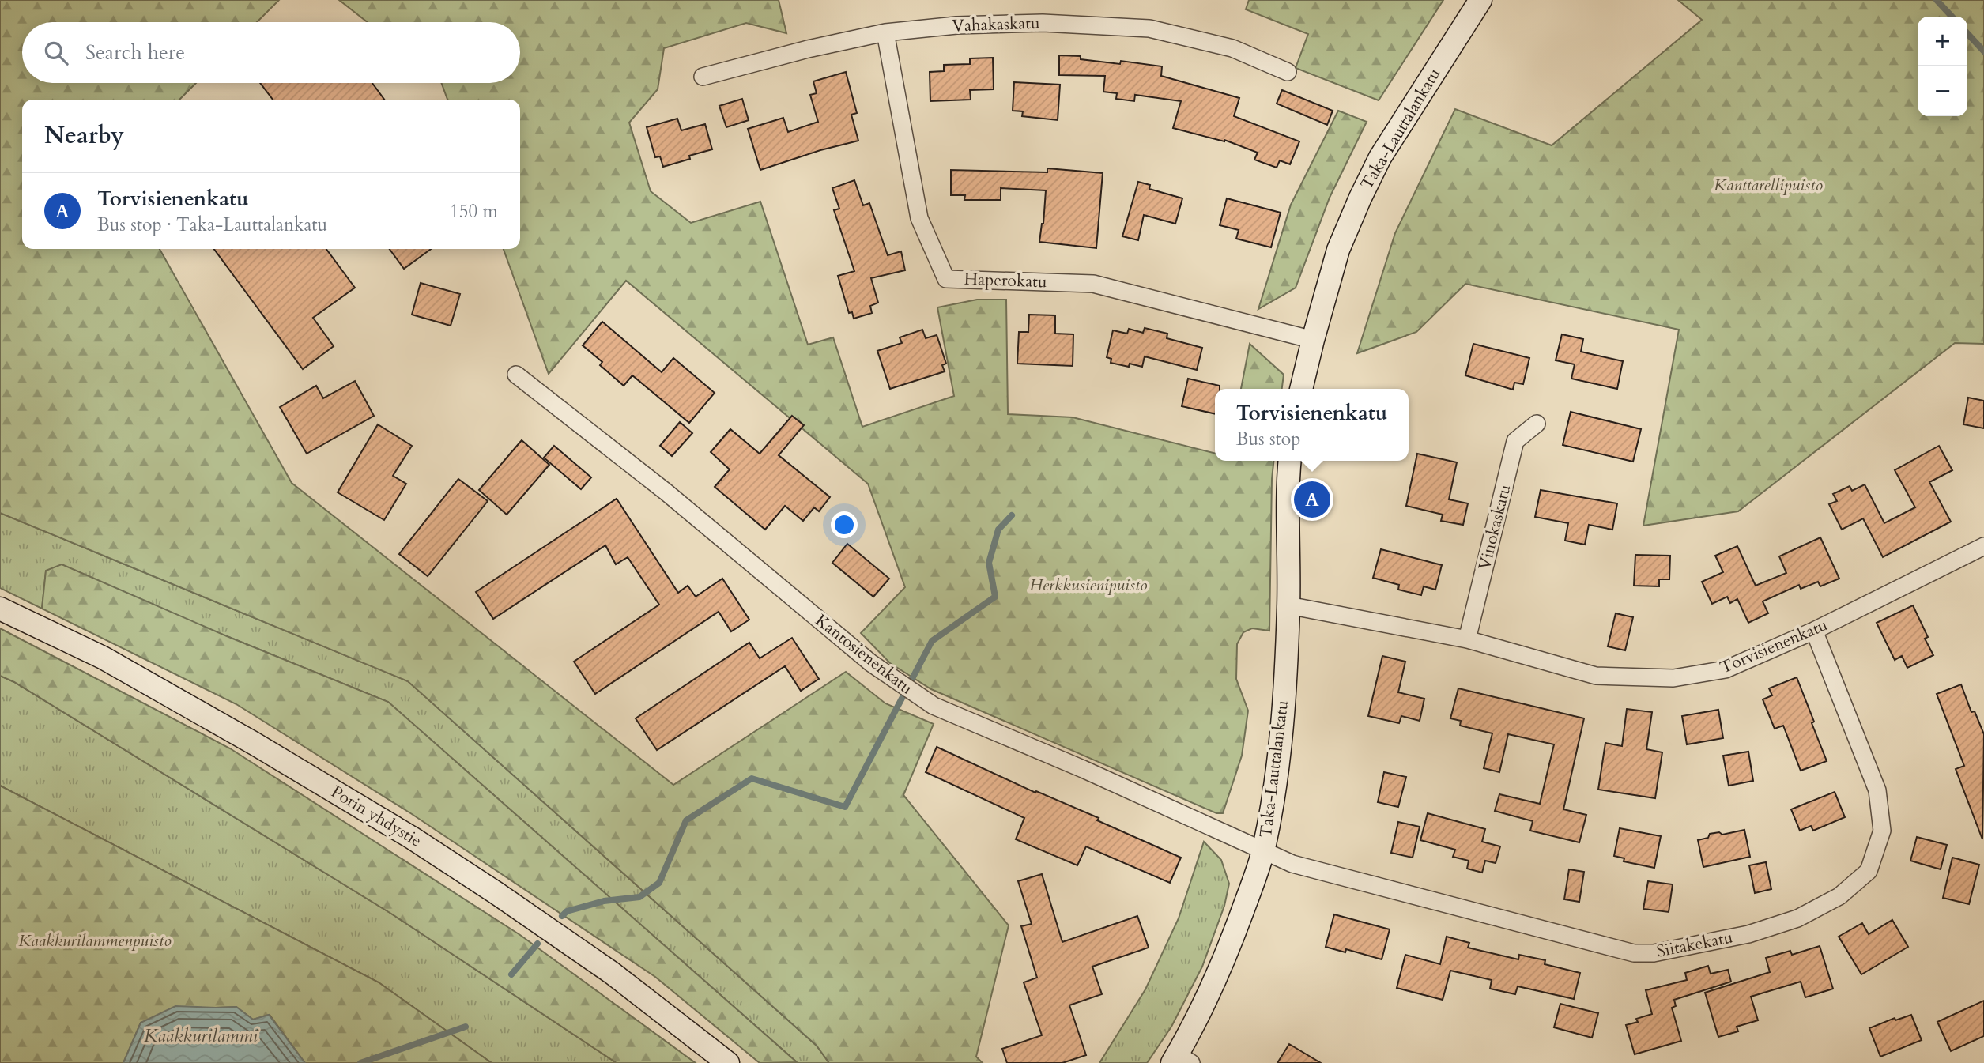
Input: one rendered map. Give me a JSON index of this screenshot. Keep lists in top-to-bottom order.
{
  "streets": {
    "main road": ["Taka-Lauttalankatu", "Porin yhdystie"],
    "street": [
      "Vahakaskatu",
      "Haperokatu",
      "Vinokaskatu",
      "Torvisienenkatu",
      "Kantosienenkatu",
      "Siitakekatu"
    ]
  },
  "crossings": [
    ["Vahakaskatu", "Haperokatu"],
    ["Taka-Lauttalankatu", "Haperokatu"],
    ["Taka-Lauttalankatu", "Torvisienenkatu"],
    ["Taka-Lauttalankatu", "Kantosienenkatu"],
    ["Taka-Lauttalankatu", "Siitakekatu"],
    ["Vinokaskatu", "Torvisienenkatu"],
    ["Torvisienenkatu", "Siitakekatu"],
    ["Kantosienenkatu", "Siitakekatu"]
  ],
  "water": ["Kaakkurilammi"],
  "parks": ["Kanttarellipuisto", "Herkkusienipuisto", "Kaakkurilammenpuisto"],
  "page": {
    "map_buttons": ["+", "−"],
    "search": "Search here",
    "heading": "Nearby",
    "list": [
      {
        "mark": "A",
        "name": "Torvisienenkatu",
        "note": "Bus stop · Taka-Lauttalankatu",
        "value": "150 m"
      }
    ],
    "popup": ["Torvisienenkatu", "Bus stop"],
    "pins": "A"
  }
}
